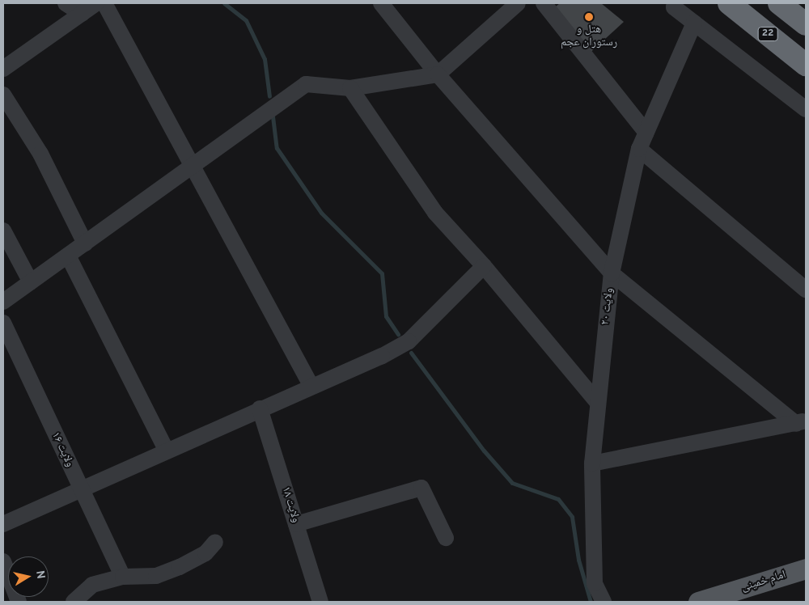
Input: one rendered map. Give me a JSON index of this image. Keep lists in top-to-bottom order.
{
  "streets": {
    "highway": ["22"],
    "main road": ["امام خمینی"],
    "street": ["ولایت ۲۰", "ولایت ۱۶", "ولایت ۱۸"]
  },
  "places": ["هتل و رستوران عجم"],
  "north": "right"
}
